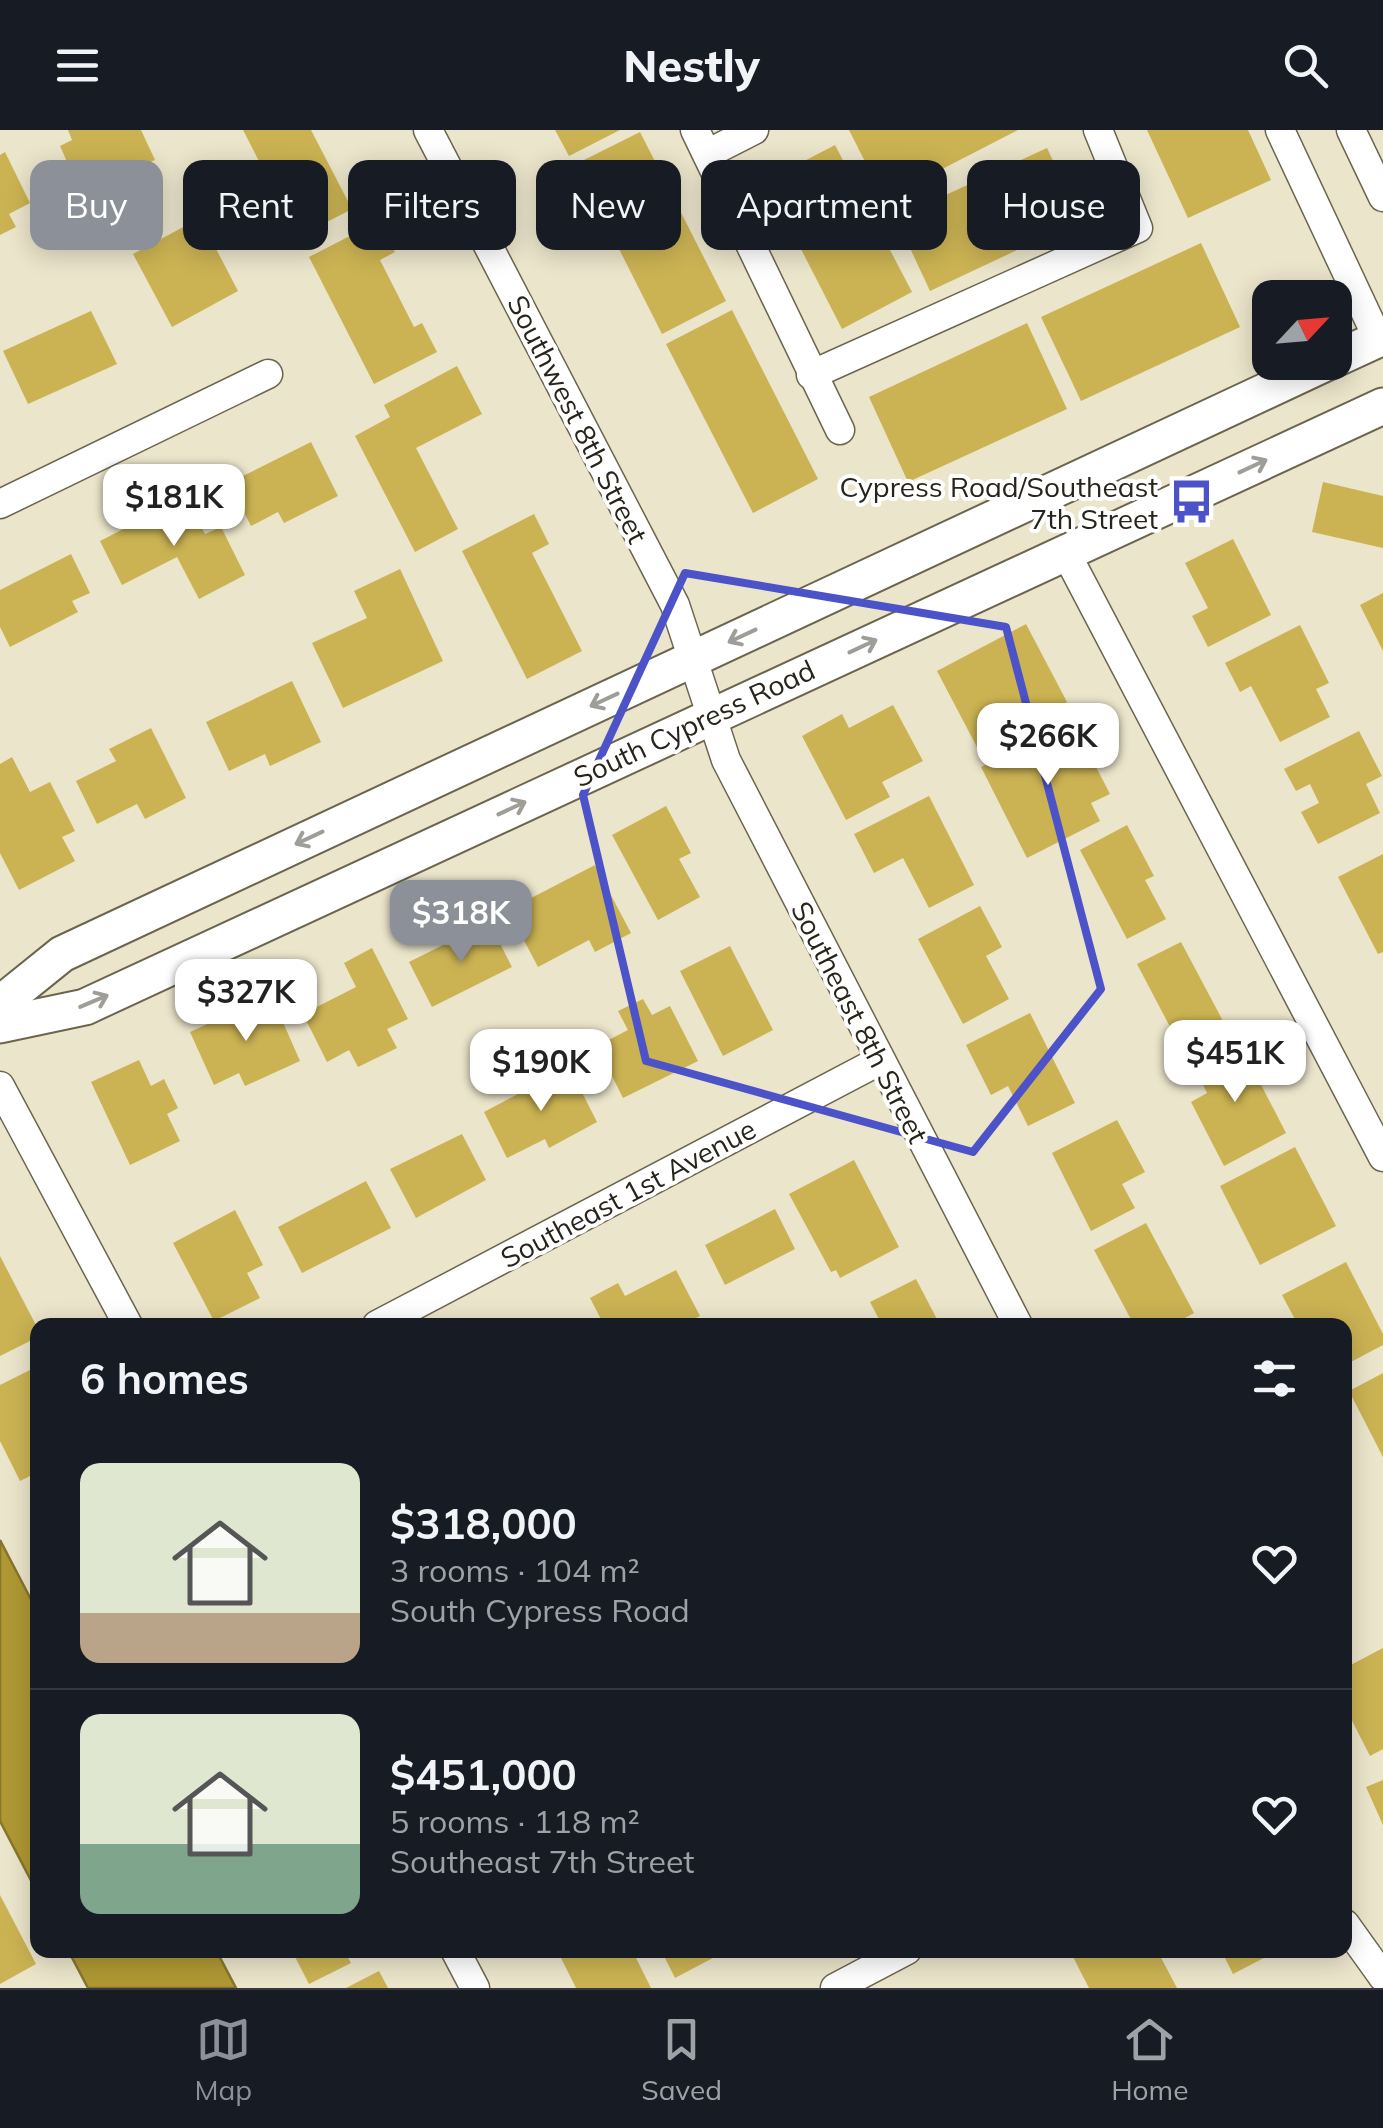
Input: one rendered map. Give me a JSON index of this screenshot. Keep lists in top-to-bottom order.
{
  "streets": {
    "street": [
      "Southwest 8th Street",
      "South Cypress Road",
      "Southeast 8th Street",
      "Southeast 1st Avenue"
    ]
  },
  "crossings": [
    ["Southwest 8th Street", "South Cypress Road"],
    ["Southwest 8th Street", "Southeast 8th Street"],
    ["South Cypress Road", "Southeast 8th Street"],
    ["Southeast 8th Street", "Southeast 1st Avenue"]
  ],
  "places": {
    "bus stop": ["Cypress Road/Southeast 7th Street"]
  },
  "north": "top right",
  "page": {
    "header": "Nestly",
    "chip": [
      "Buy",
      "Rent",
      "Filters",
      "New",
      "Apartment",
      "House"
    ],
    "price": [
      "$181K",
      "$266K",
      "$318K",
      "$327K",
      "$451K",
      "$190K"
    ],
    "heading": "6 homes",
    "list": [
      {
        "name": "$318,000",
        "note": "3 rooms · 104 m² · South Cypress Road"
      },
      {
        "name": "$451,000",
        "note": "5 rooms · 118 m² · Southeast 7th Street"
      }
    ],
    "tabs": ["Map", "Saved", "Home"]
  }
}
